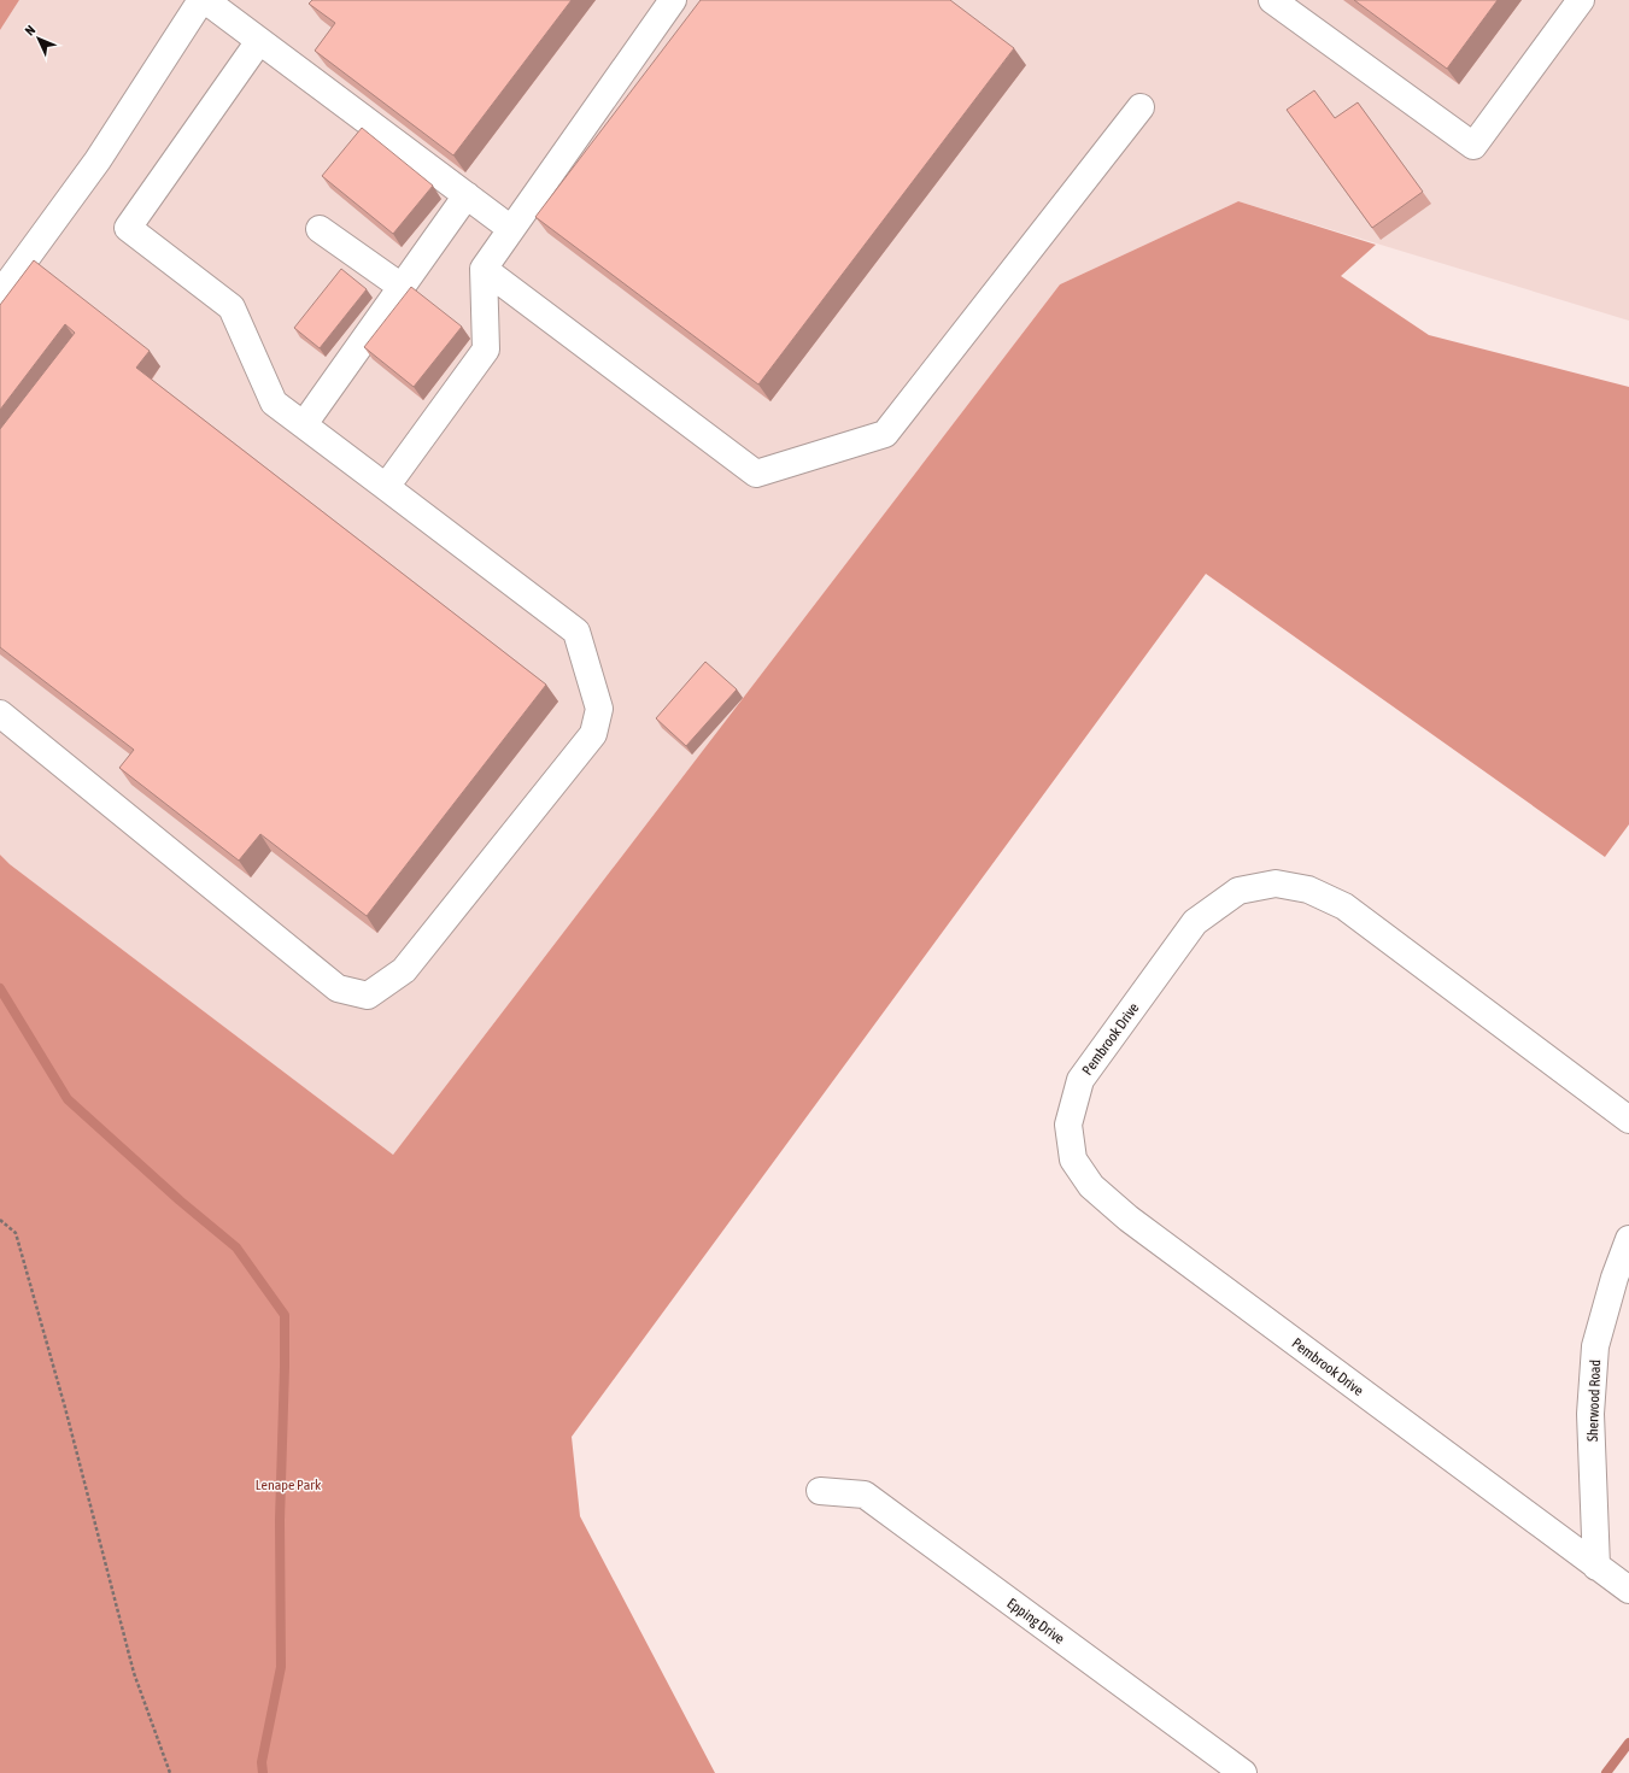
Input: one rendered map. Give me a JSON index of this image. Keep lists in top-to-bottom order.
{
  "streets": {
    "street": ["Pembrook Drive", "Sherwood Road", "Epping Drive"]
  },
  "crossings": [
    ["Pembrook Drive", "Sherwood Road"]
  ],
  "parks": ["Lenape Park"],
  "north": "top left"
}
